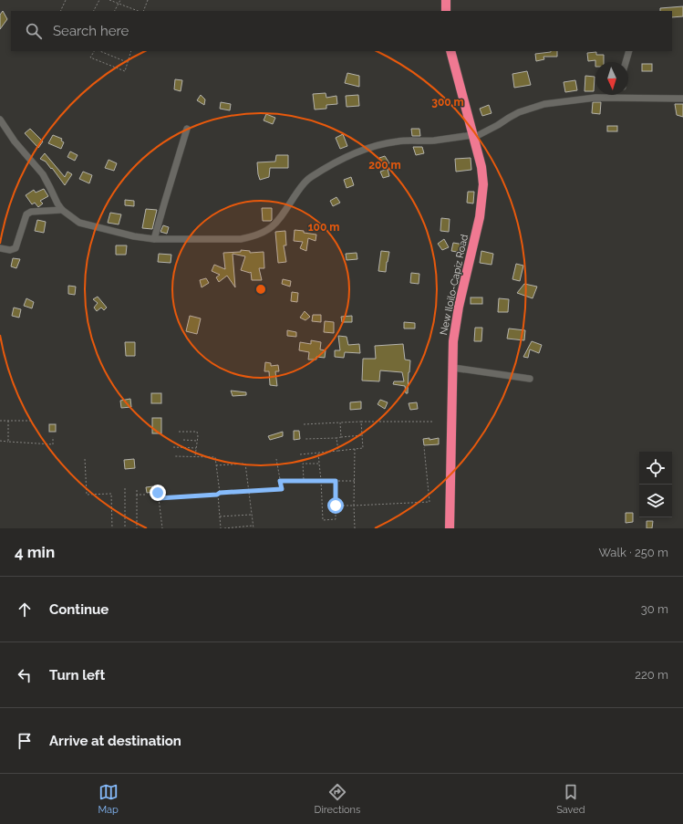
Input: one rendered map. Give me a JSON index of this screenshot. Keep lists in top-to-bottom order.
{
  "streets": {
    "highway": ["New Iloilo-Capiz Road"]
  },
  "north": "bottom",
  "page": {
    "search": "Search here",
    "heading": ["4 min", "Walk · 250 m"],
    "list": [
      ["Continue", "30 m"],
      ["Turn left", "220 m"],
      "Arrive at destination"
    ],
    "nav": ["Map", "Directions", "Saved"]
  },
  "rings": ["300 m", "200 m", "100 m"]
}
